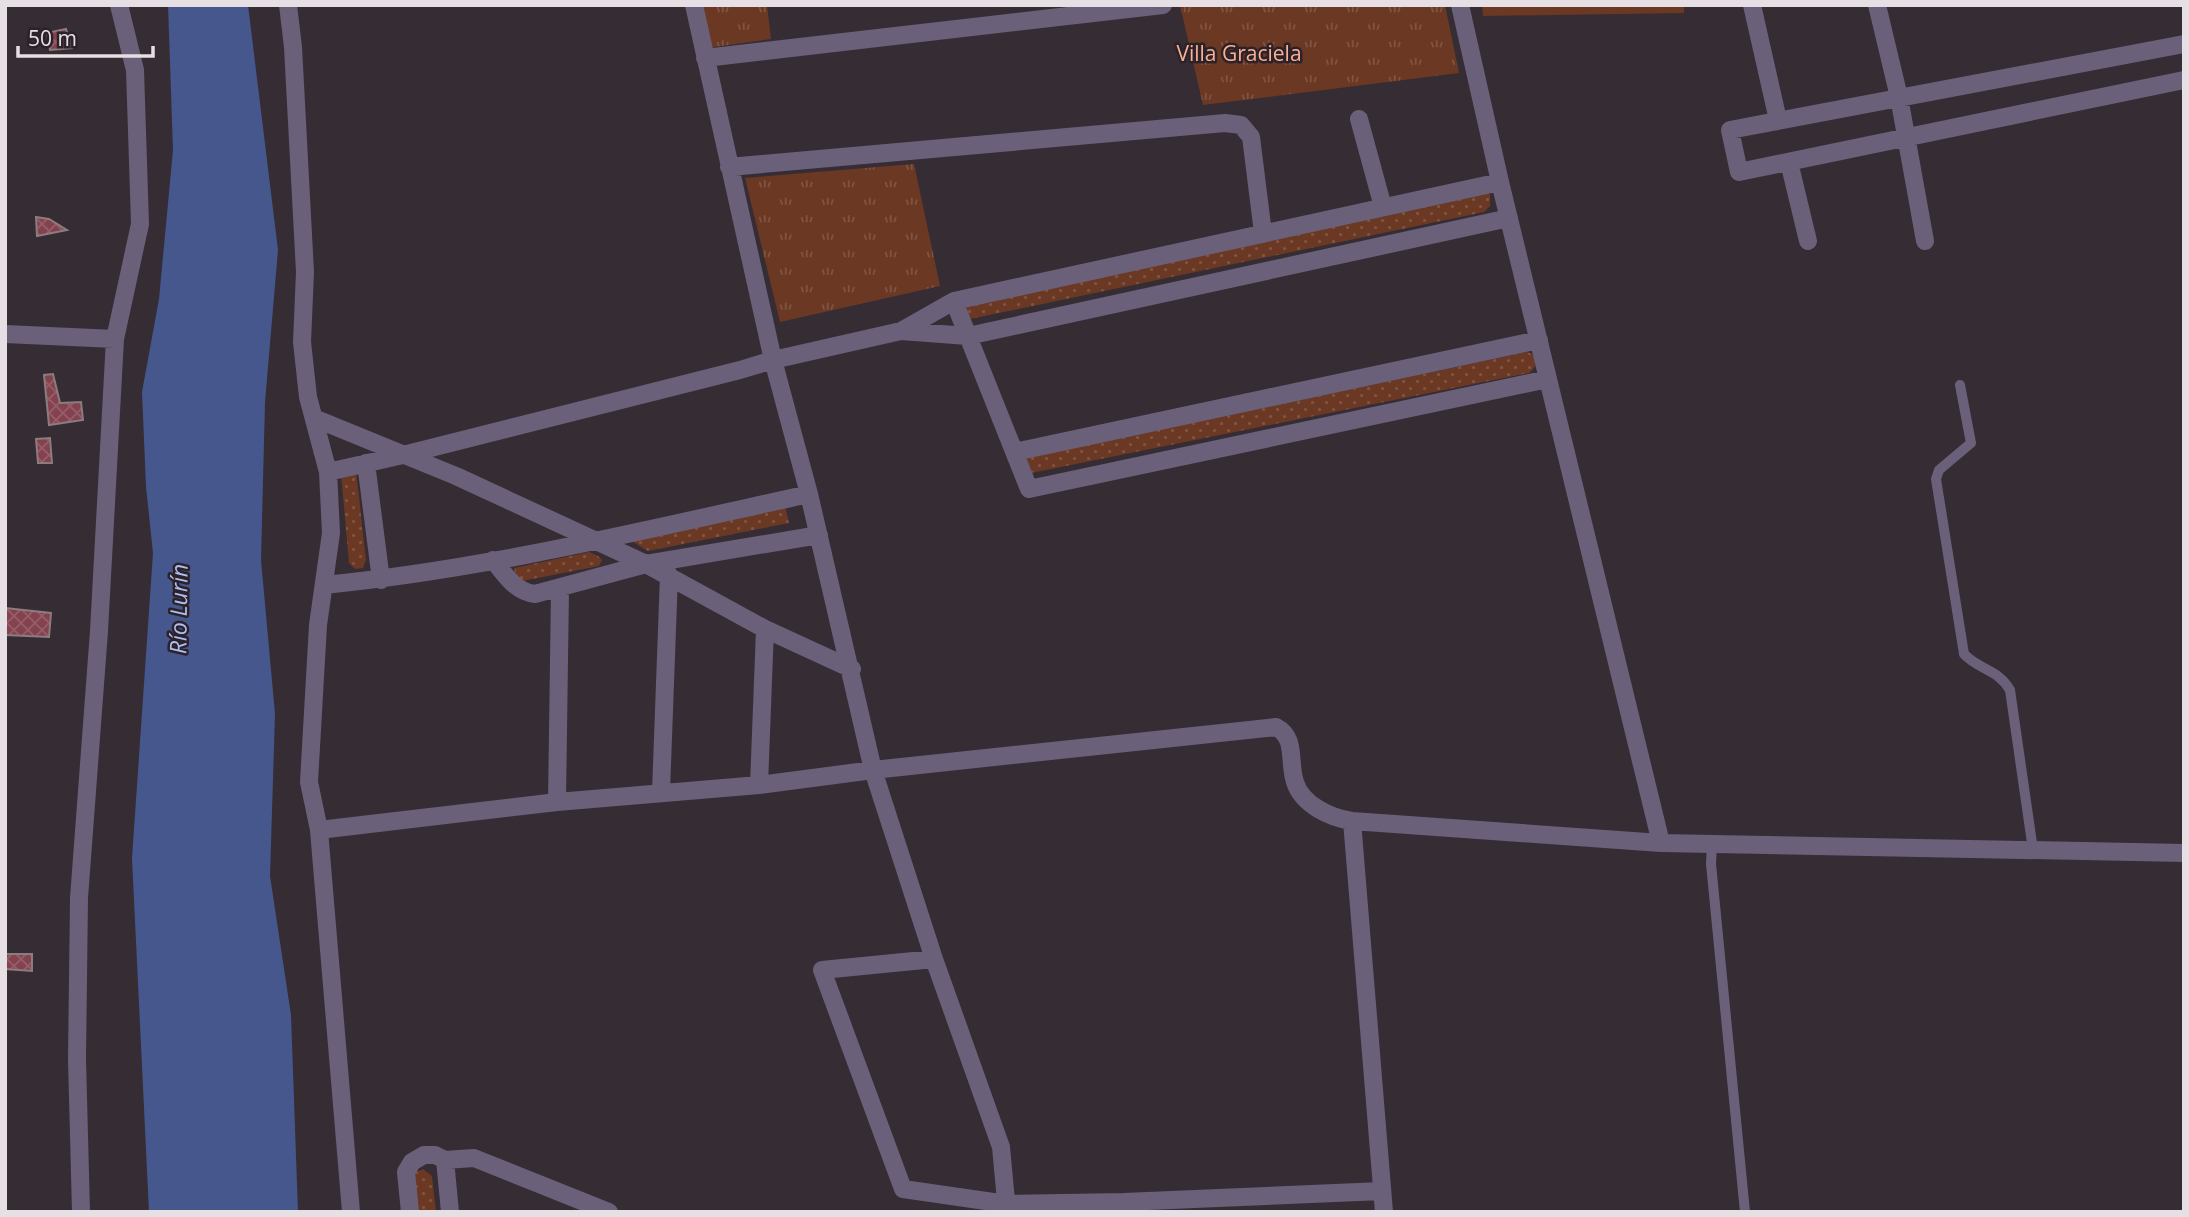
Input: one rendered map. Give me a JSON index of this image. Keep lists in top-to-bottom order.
{
  "water": ["Río Lurín"],
  "parks": ["Villa Graciela"],
  "scale_bar": "50 m"
}
